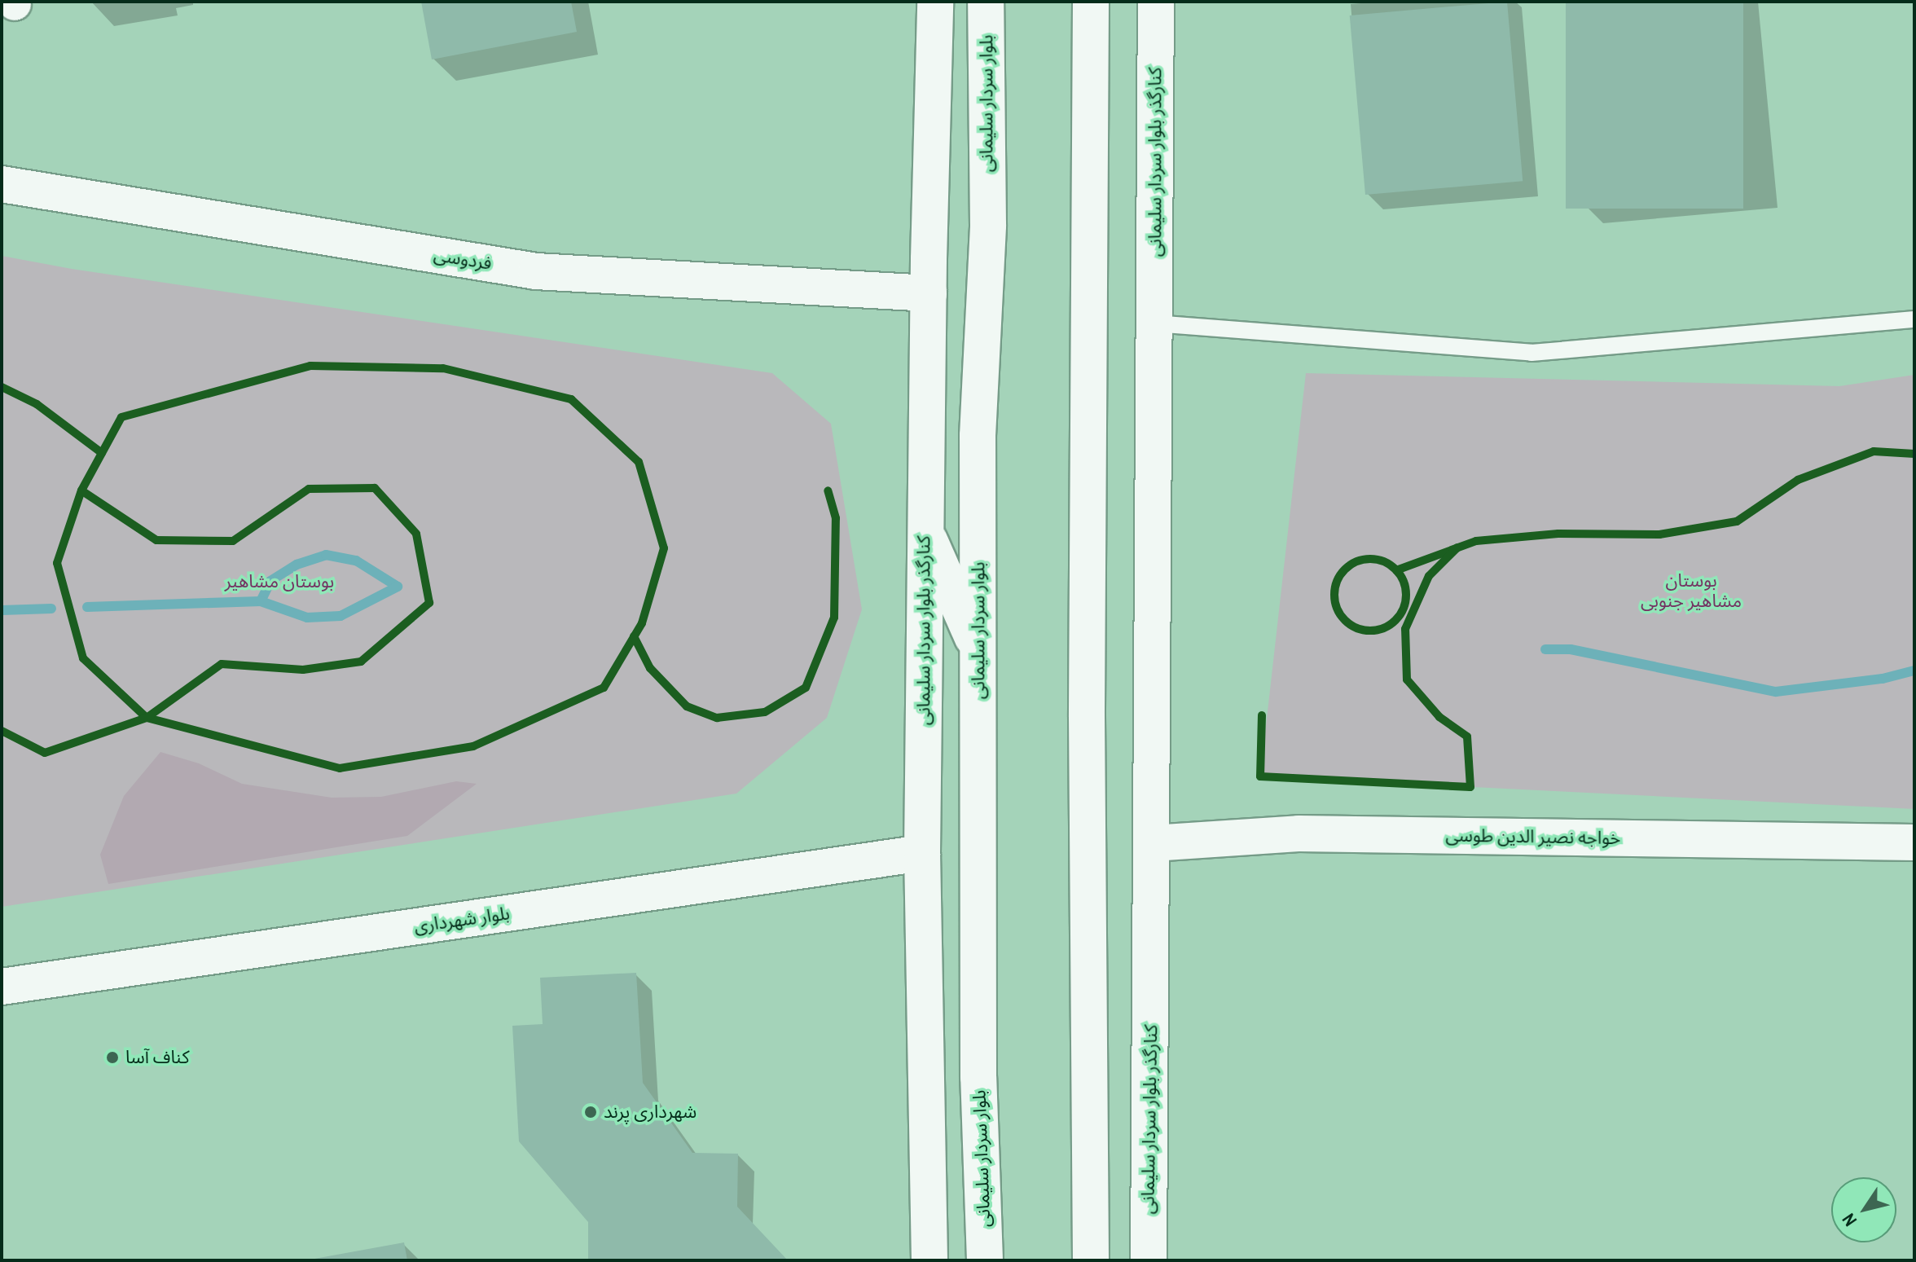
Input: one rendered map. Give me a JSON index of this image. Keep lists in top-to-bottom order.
{
  "streets": {
    "street": [
      "بلوار سردار سلیمانی",
      "کنارگذر بلوار سردار سلیمانی",
      "فردوسی",
      "خواجه نصیر الدین طوسی",
      "بلوار شهرداری"
    ]
  },
  "crossings": [
    ["کنارگذر بلوار سردار سلیمانی", "فردوسی"],
    ["کنارگذر بلوار سردار سلیمانی", "خواجه نصیر الدین طوسی"],
    ["کنارگذر بلوار سردار سلیمانی", "بلوار شهرداری"]
  ],
  "parks": ["بوستان مشاهیر جنوبی", "بوستان مشاهیر"],
  "places": ["کناف آسا", "شهرداری پرند"],
  "north": "bottom left"
}
